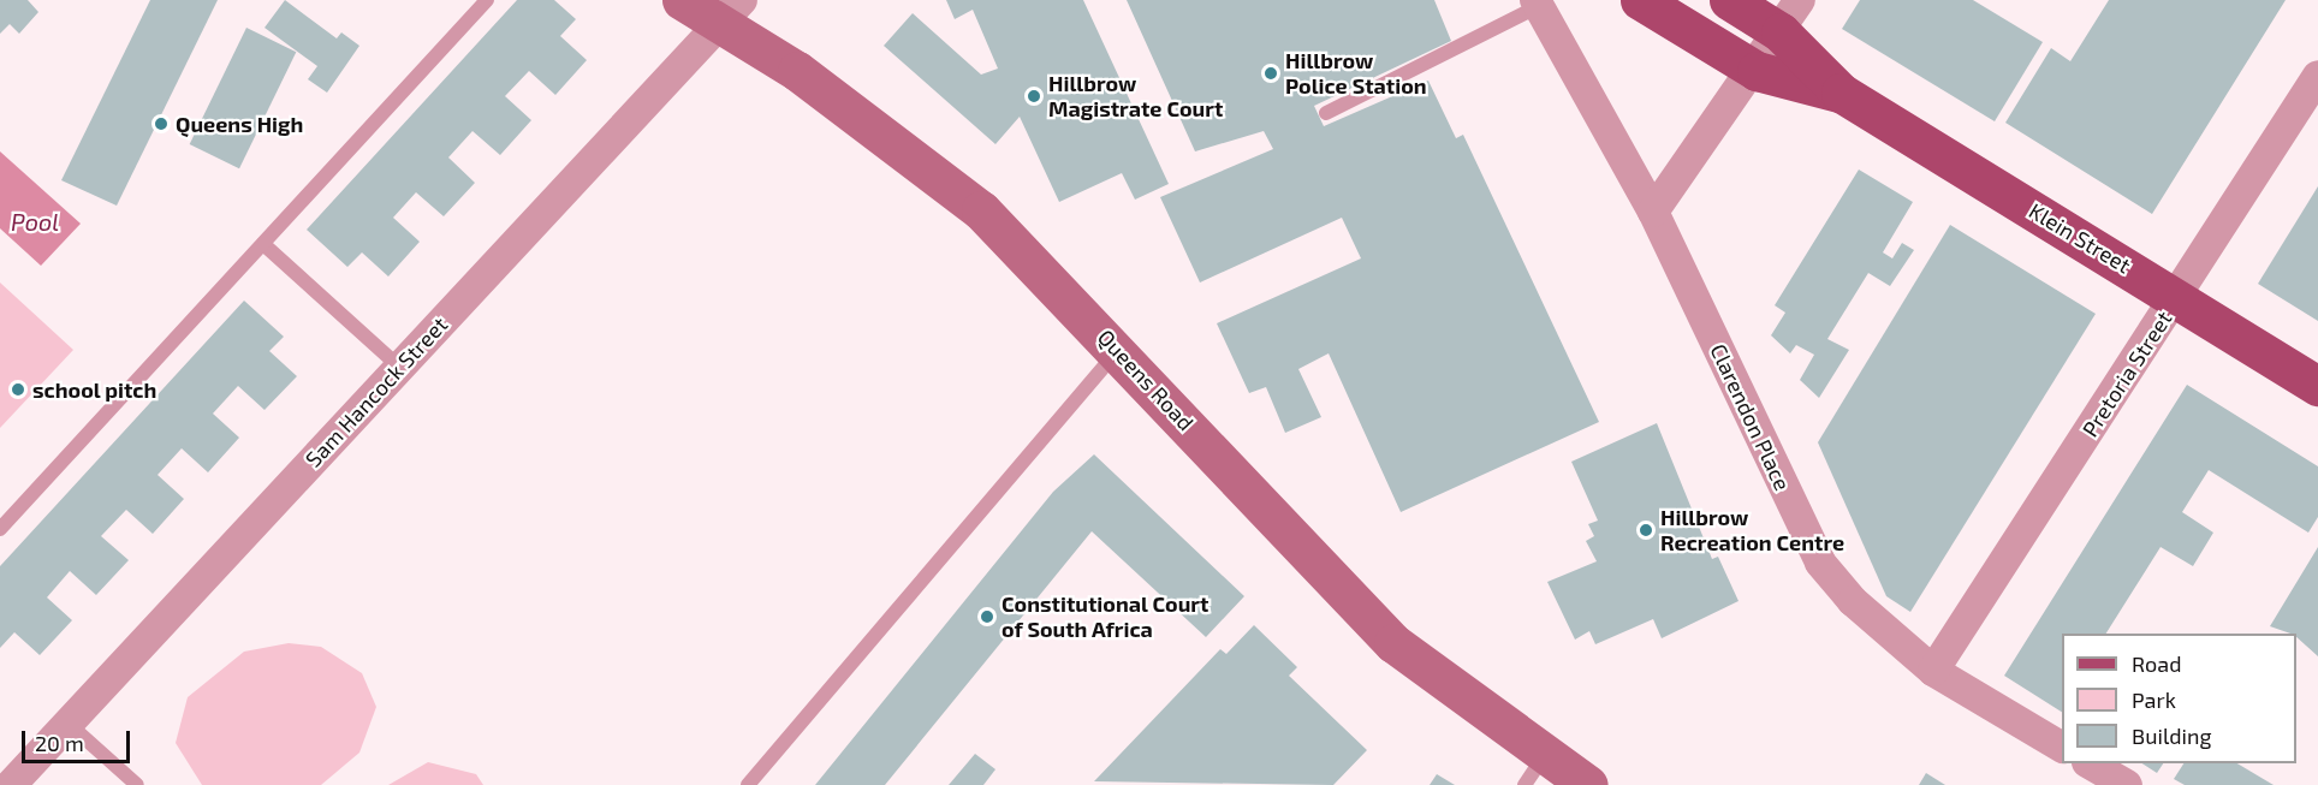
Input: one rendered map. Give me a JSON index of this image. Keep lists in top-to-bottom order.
{
  "streets": {
    "main road": ["Klein Street"],
    "street": [
      "Pretoria Street",
      "Queens Road",
      "Sam Hancock Street",
      "Clarendon Place"
    ]
  },
  "crossings": [
    ["Klein Street", "Pretoria Street"],
    ["Pretoria Street", "Clarendon Place"],
    ["Queens Road", "Sam Hancock Street"]
  ],
  "water": ["Pool"],
  "places": [
    "Hillbrow Police Station",
    "Hillbrow Magistrate Court",
    "Queens High",
    "school pitch",
    "Hillbrow Recreation Centre",
    "Constitutional Court of South Africa"
  ],
  "legend": ["Road", "Park", "Building"],
  "scale_bar": "20 m"
}
